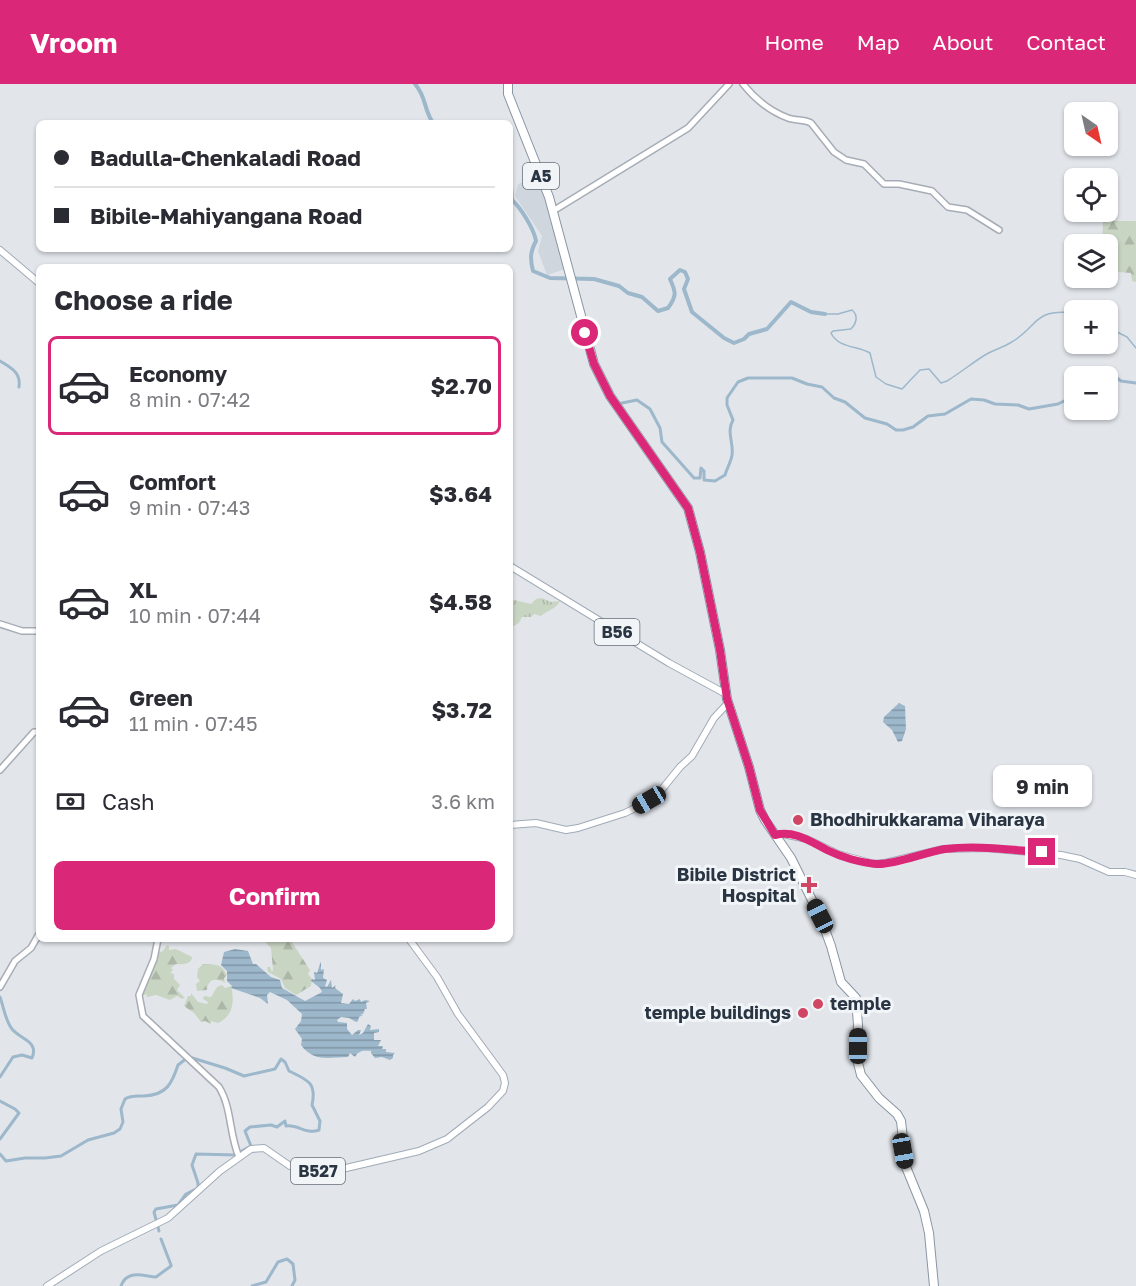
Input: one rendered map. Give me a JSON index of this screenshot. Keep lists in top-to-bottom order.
{
  "streets": {
    "highway": ["A5"],
    "main road": ["B56", "B527"]
  },
  "crossings": [
    ["A5", "B56"]
  ],
  "places": {
    "other": ["Bhodhirukkarama Viharaya", "temple", "temple buildings"],
    "health": ["Bibile District Hospital"]
  },
  "north": "bottom right",
  "page": {
    "header": "Vroom",
    "nav": [
      "Home",
      "Map",
      "About",
      "Contact"
    ],
    "map_buttons": ["+", "−"],
    "banner": ["Badulla-Chenkaladi Road", "Bibile-Mahiyangana Road"],
    "heading": "Choose a ride",
    "list": [
      {
        "name": "Economy",
        "note": "8 min · 07:42",
        "value": "$2.70"
      },
      {
        "name": "Comfort",
        "note": "9 min · 07:43",
        "value": "$3.64"
      },
      {
        "name": "XL",
        "note": "10 min · 07:44",
        "value": "$4.58"
      },
      {
        "name": "Green",
        "note": "11 min · 07:45",
        "value": "$3.72"
      }
    ],
    "bubble": "9 min",
    "pay": ["Cash", "3.6 km"],
    "buttons": "Confirm"
  }
}
